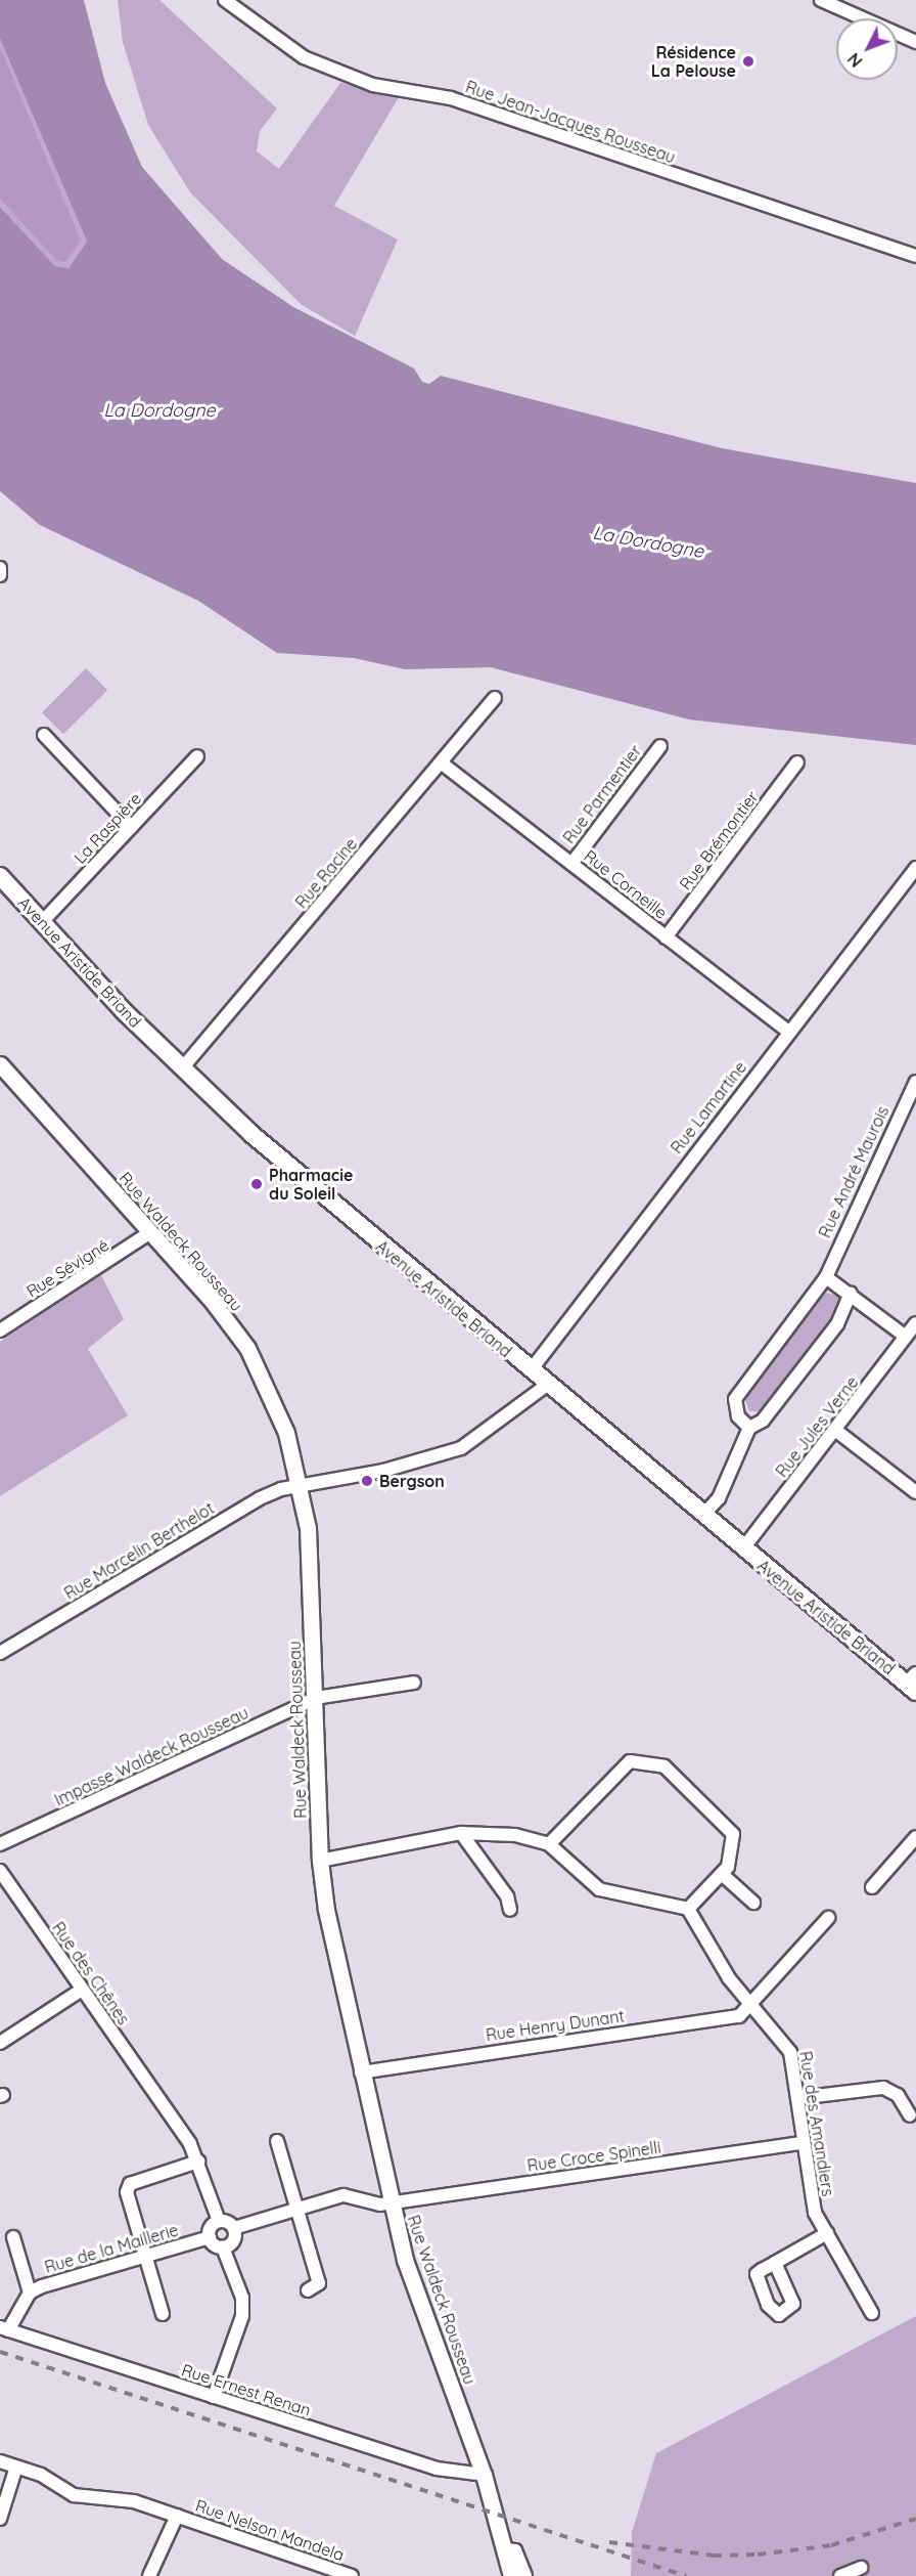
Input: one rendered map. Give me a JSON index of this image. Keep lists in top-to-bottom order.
{
  "streets": {
    "main road": ["Avenue Aristide Briand"],
    "street": [
      "Rue Jean-Jacques Rousseau",
      "Rue Parmentier",
      "La Raspière",
      "Rue Brémontier",
      "Rue Racine",
      "Rue Corneille",
      "Rue Lamartine",
      "Rue André Maurois",
      "Rue Waldeck Rousseau",
      "Rue Sévigné",
      "Rue Jules Verne",
      "Rue Marcelin Berthelot",
      "Impasse Waldeck Rousseau",
      "Rue des Chênes",
      "Rue Henry Dunant",
      "Rue des Amandiers",
      "Rue Croce Spinelli",
      "Rue de la Maillerie",
      "Rue Ernest Renan",
      "Rue Nelson Mandela"
    ]
  },
  "crossings": [
    ["Rue Parmentier", "Rue Corneille"],
    ["La Raspière", "Avenue Aristide Briand"],
    ["Rue Brémontier", "Rue Corneille"],
    ["Rue Racine", "Rue Corneille"],
    ["Rue Racine", "Avenue Aristide Briand"],
    ["Rue Corneille", "Rue Lamartine"],
    ["Avenue Aristide Briand", "Rue Lamartine"],
    ["Avenue Aristide Briand", "Rue Jules Verne"],
    ["Avenue Aristide Briand", "Rue Marcelin Berthelot"],
    ["Rue Waldeck Rousseau", "Rue Sévigné"],
    ["Rue Waldeck Rousseau", "Rue Marcelin Berthelot"],
    ["Rue Waldeck Rousseau", "Impasse Waldeck Rousseau"],
    ["Rue Waldeck Rousseau", "Rue Henry Dunant"],
    ["Rue Waldeck Rousseau", "Rue Croce Spinelli"],
    ["Rue Waldeck Rousseau", "Rue Ernest Renan"],
    ["Rue Henry Dunant", "Rue des Amandiers"],
    ["Rue des Amandiers", "Rue Croce Spinelli"],
    ["Rue de la Maillerie", "Rue Ernest Renan"]
  ],
  "water": ["La Dordogne"],
  "places": ["Résidence La Pelouse", "Pharmacie du Soleil", "Bergson"],
  "north": "bottom left"
}
